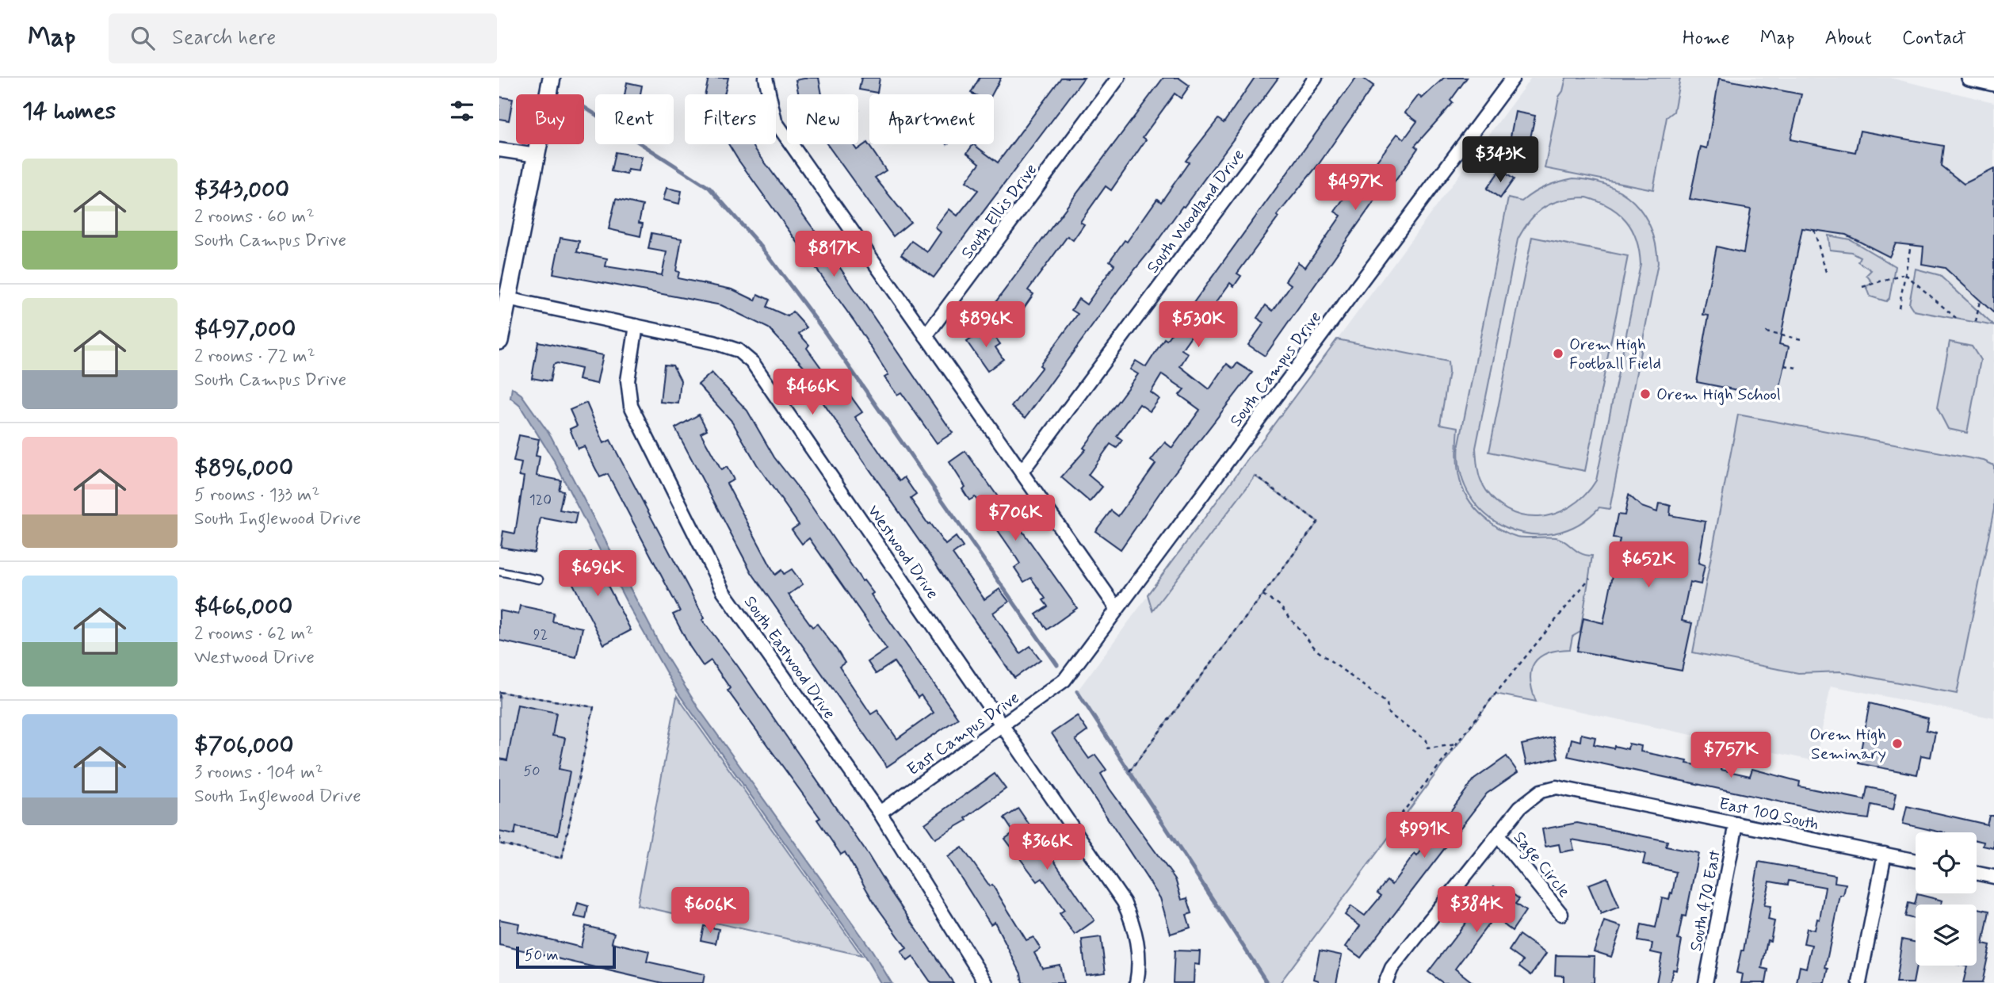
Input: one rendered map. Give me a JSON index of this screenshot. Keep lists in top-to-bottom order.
{
  "streets": {
    "street": [
      "South Ellis Drive",
      "South Woodland Drive",
      "South Campus Drive",
      "Westwood Drive",
      "South Eastwood Drive",
      "East Campus Drive",
      "East 100 South",
      "Sage Circle",
      "South 470 East"
    ]
  },
  "crossings": [
    ["South Campus Drive", "East Campus Drive"],
    ["Westwood Drive", "South Eastwood Drive"],
    ["Westwood Drive", "East Campus Drive"],
    ["South Eastwood Drive", "East Campus Drive"],
    ["East 100 South", "Sage Circle"],
    ["East 100 South", "South 470 East"]
  ],
  "places": ["Orem High Football Field", "Orem High School", "Orem High Seminary"],
  "house_numbers": ["120", "92", "50"],
  "scale_bar": "50 m",
  "page": {
    "header": "Map",
    "search": "Search here",
    "nav": [
      "Home",
      "Map",
      "About",
      "Contact"
    ],
    "heading": "14 homes",
    "chip": [
      "Buy",
      "Rent",
      "Filters",
      "New",
      "Apartment"
    ],
    "price": [
      "$343K",
      "$497K",
      "$817K",
      "$896K",
      "$530K",
      "$466K",
      "$706K",
      "$652K",
      "$696K",
      "$757K",
      "$991K",
      "$366K",
      "$384K",
      "$606K"
    ],
    "list": [
      {
        "name": "$343,000",
        "note": "2 rooms · 60 m² · South Campus Drive"
      },
      {
        "name": "$497,000",
        "note": "2 rooms · 72 m² · South Campus Drive"
      },
      {
        "name": "$896,000",
        "note": "5 rooms · 133 m² · South Inglewood Drive"
      },
      {
        "name": "$466,000",
        "note": "2 rooms · 62 m² · Westwood Drive"
      },
      {
        "name": "$706,000",
        "note": "3 rooms · 104 m² · South Inglewood Drive"
      }
    ],
    "scale": "50 m"
  }
}
